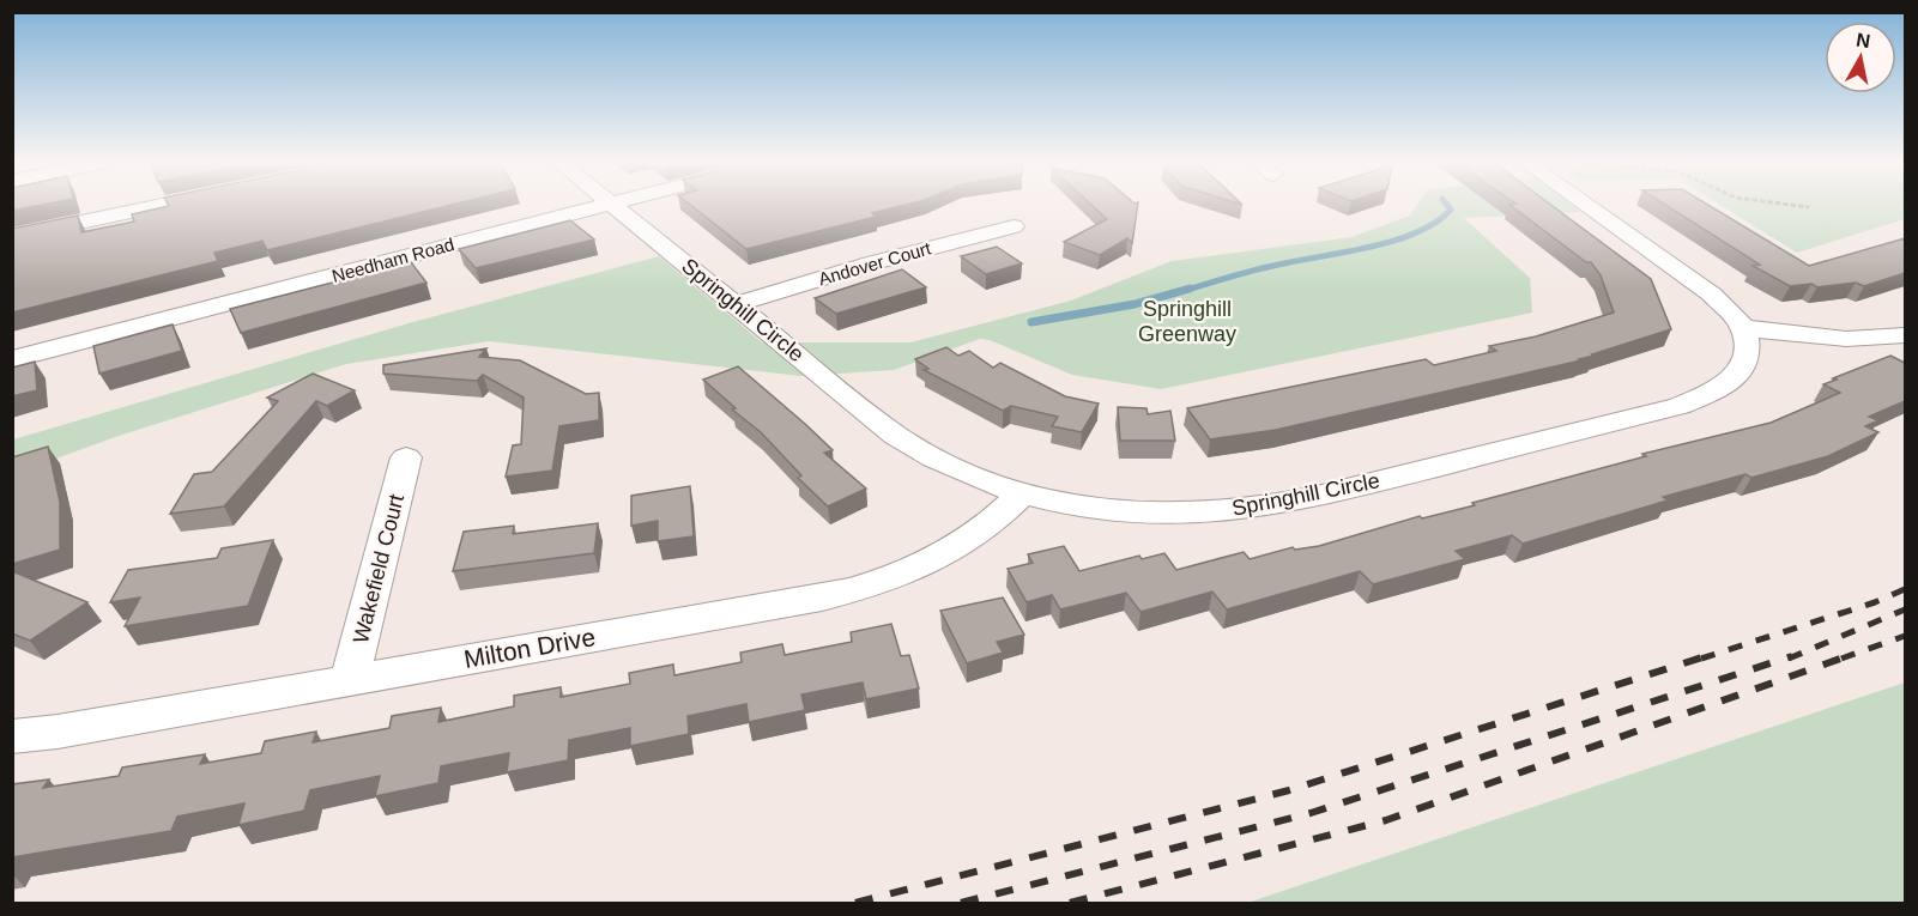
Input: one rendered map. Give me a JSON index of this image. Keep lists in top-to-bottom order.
{
  "streets": {
    "street": [
      "Needham Road",
      "Andover Court",
      "Springhill Circle",
      "Wakefield Court",
      "Milton Drive"
    ]
  },
  "crossings": [
    ["Andover Court", "Springhill Circle"],
    ["Springhill Circle", "Milton Drive"],
    ["Wakefield Court", "Milton Drive"]
  ],
  "parks": ["Springhill Greenway"],
  "north": "top"
}
